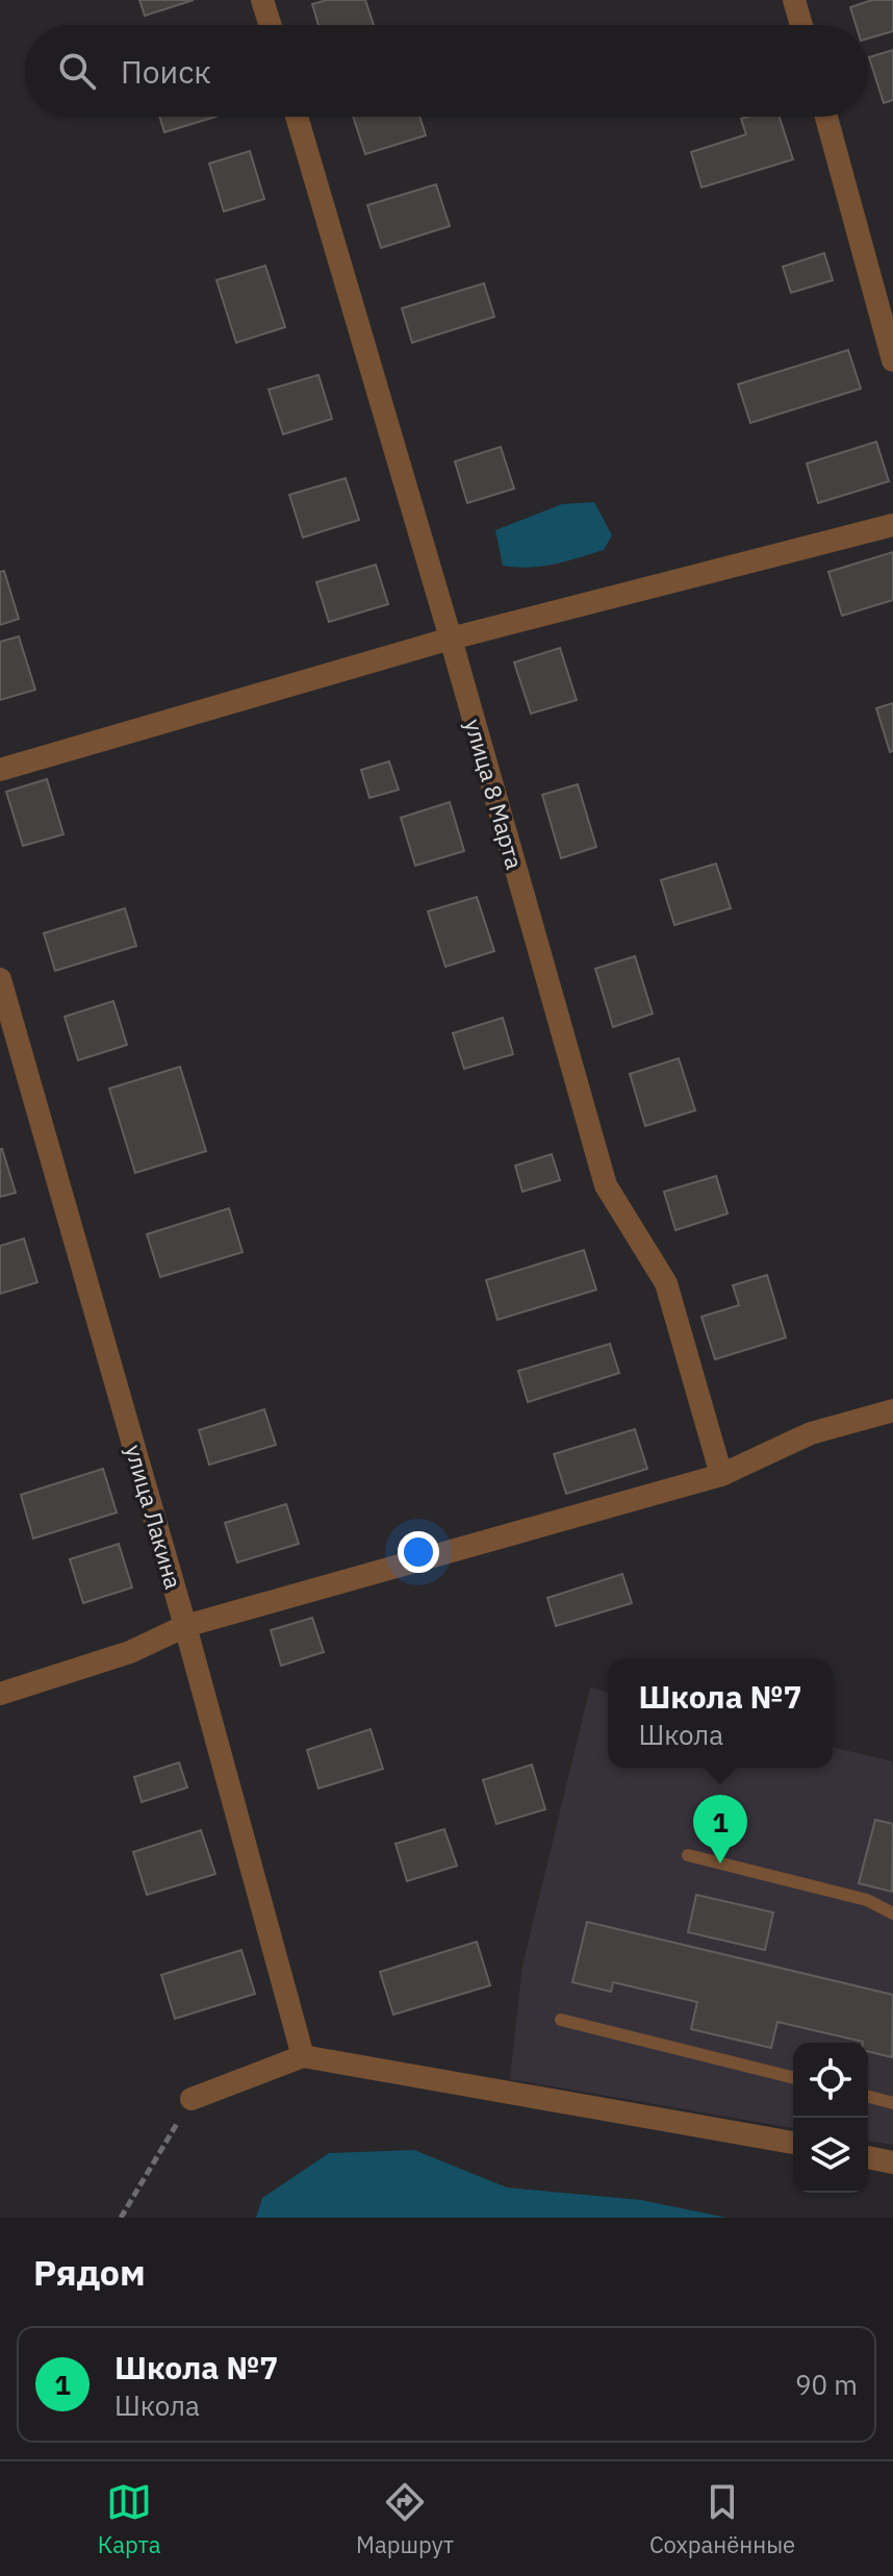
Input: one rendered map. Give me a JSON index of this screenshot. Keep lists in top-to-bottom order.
{
  "streets": {
    "street": ["улица 8 Марта", "улица Лакина"]
  },
  "page": {
    "search": "Поиск",
    "popup": ["Школа №7", "Школа"],
    "pins": "1",
    "heading": "Рядом",
    "list": [
      {
        "mark": "1",
        "name": "Школа №7",
        "note": "Школа",
        "value": "90 m"
      }
    ],
    "nav": ["Карта", "Маршрут", "Сохранённые"]
  }
}
